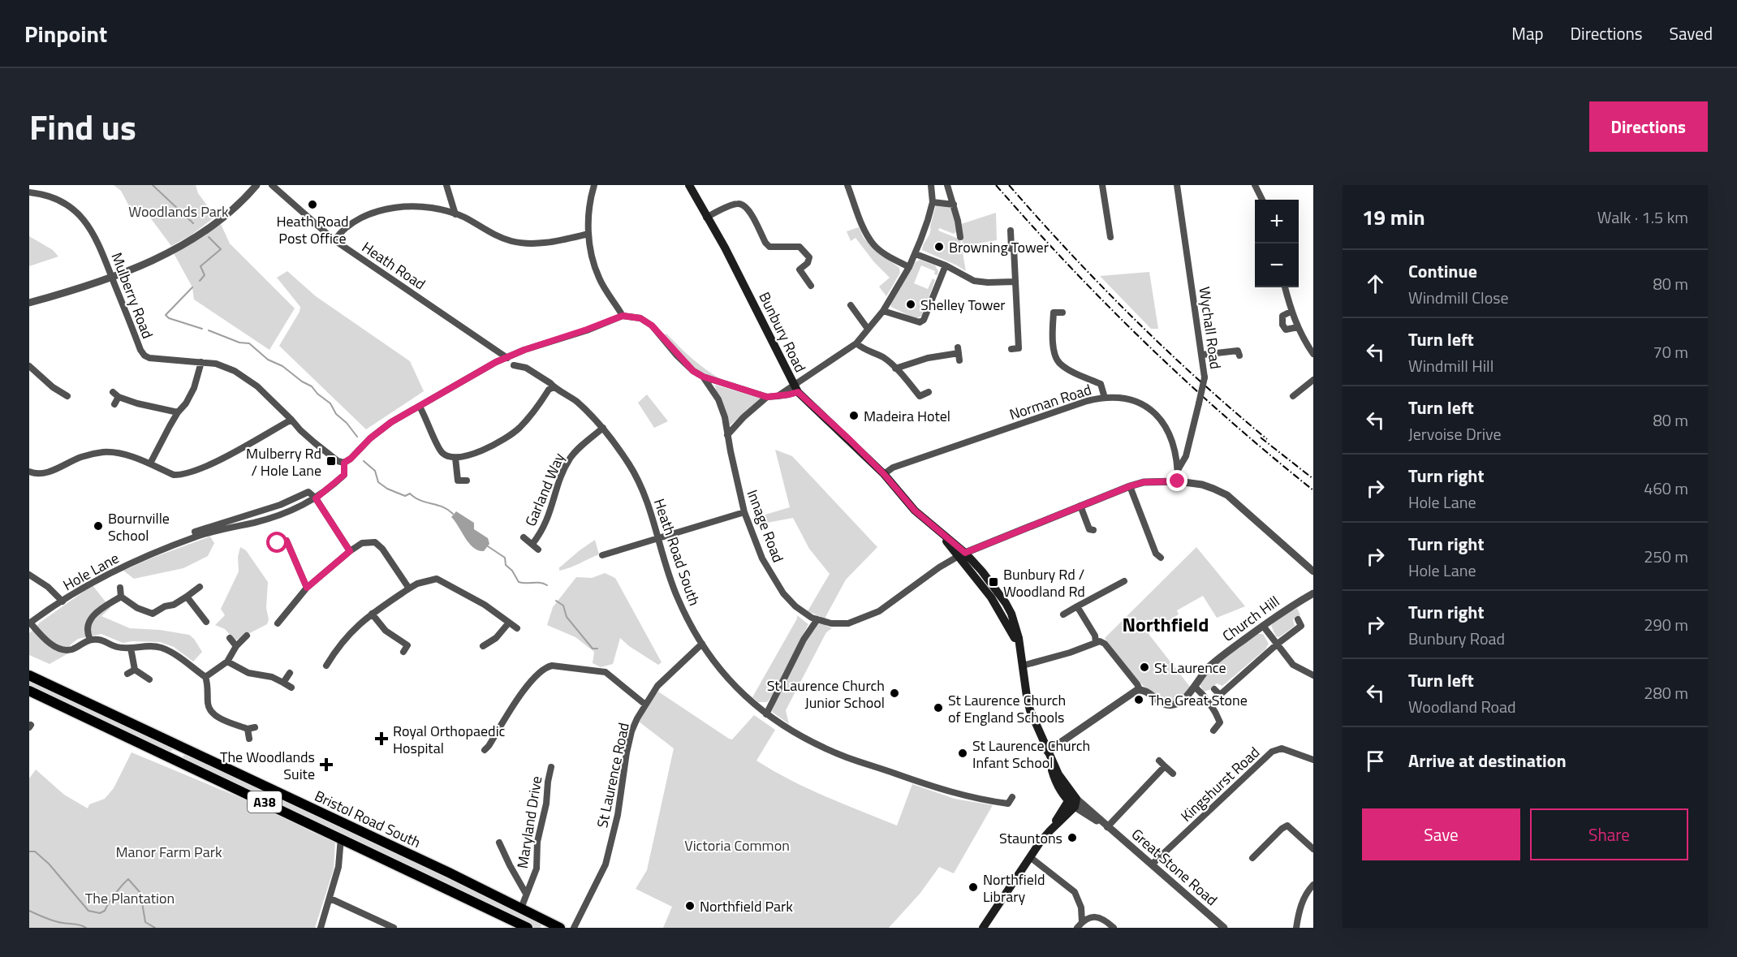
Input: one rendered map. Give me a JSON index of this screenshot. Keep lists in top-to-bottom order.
{
  "streets": {
    "highway": ["A38", "Bristol Road South"],
    "main road": ["Bunbury Road"],
    "street": [
      "Heath Road",
      "Mulberry Road",
      "Wychall Road",
      "Norman Road",
      "Garland Way",
      "Innage Road",
      "Heath Road South",
      "Hole Lane",
      "Church Hill",
      "St Laurence Road",
      "Kingshurst Road",
      "Maryland Drive",
      "Great Stone Road"
    ]
  },
  "crossings": [
    ["Wychall Road", "Norman Road"],
    ["Bunbury Road", "Norman Road"],
    ["Bunbury Road", "Innage Road"],
    ["Bunbury Road", "Great Stone Road"],
    ["Garland Way", "Heath Road South"],
    ["Heath Road South", "St Laurence Road"],
    ["Kingshurst Road", "Great Stone Road"],
    ["Bristol Road South", "Maryland Drive"]
  ],
  "districts": ["Northfield"],
  "parks": [
    "Woodlands Park",
    "Victoria Common",
    "Manor Farm Park",
    "The Plantation"
  ],
  "places": {
    "other": [
      "Heath Road Post Office",
      "Browning Tower",
      "Shelley Tower",
      "Madeira Hotel",
      "Bournville School",
      "St Laurence",
      "St Laurence Church Junior School",
      "The Great Stone",
      "St Laurence Church of England Schools",
      "St Laurence Church Infant School",
      "Stauntons",
      "Northfield Library",
      "Northfield Park"
    ],
    "transit": ["Mulberry Rd / Hole Lane", "Bunbury Rd / Woodland Rd"],
    "health": ["Royal Orthopaedic Hospital", "The Woodlands Suite"]
  },
  "page": {
    "header": "Pinpoint",
    "nav": ["Map", "Directions", "Saved"],
    "title": "Find us",
    "buttons": [
      "Directions",
      ["Save", "Share"]
    ],
    "heading": ["19 min", "Walk · 1.5 km"],
    "map_buttons": ["+", "−"],
    "list": [
      ["Continue", "Windmill Close", "80 m"],
      ["Turn left", "Windmill Hill", "70 m"],
      ["Turn left", "Jervoise Drive", "80 m"],
      ["Turn right", "Hole Lane", "460 m"],
      ["Turn right", "Hole Lane", "250 m"],
      ["Turn right", "Bunbury Road", "290 m"],
      ["Turn left", "Woodland Road", "280 m"],
      "Arrive at destination"
    ]
  }
}
